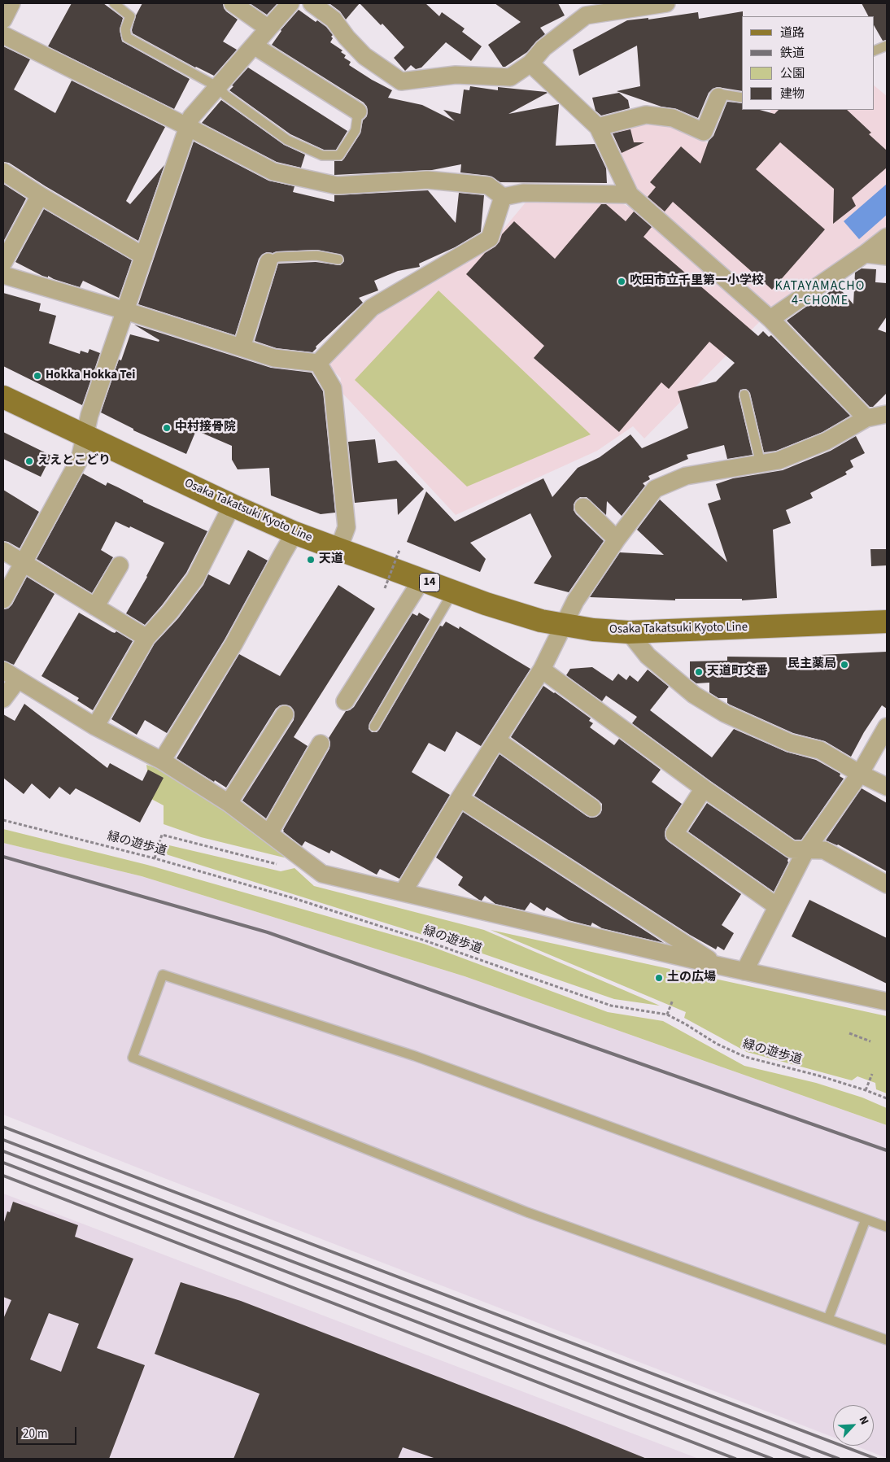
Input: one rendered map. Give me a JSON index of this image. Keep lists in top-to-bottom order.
{
  "streets": {
    "main road": ["Osaka Takatsuki Kyoto Line", "14"],
    "path": ["緑の遊歩道"]
  },
  "districts": ["KATAYAMACHO 4-CHOME"],
  "places": [
    "吹田市立千里第一小学校",
    "Hokka Hokka Tei",
    "中村接骨院",
    "ええとこどり",
    "天道",
    "民主薬局",
    "天道町交番",
    "土の広場"
  ],
  "legend": [
    "道路",
    "鉄道",
    "公園",
    "建物"
  ],
  "scale_bar": "20 m",
  "north": "top right"
}
